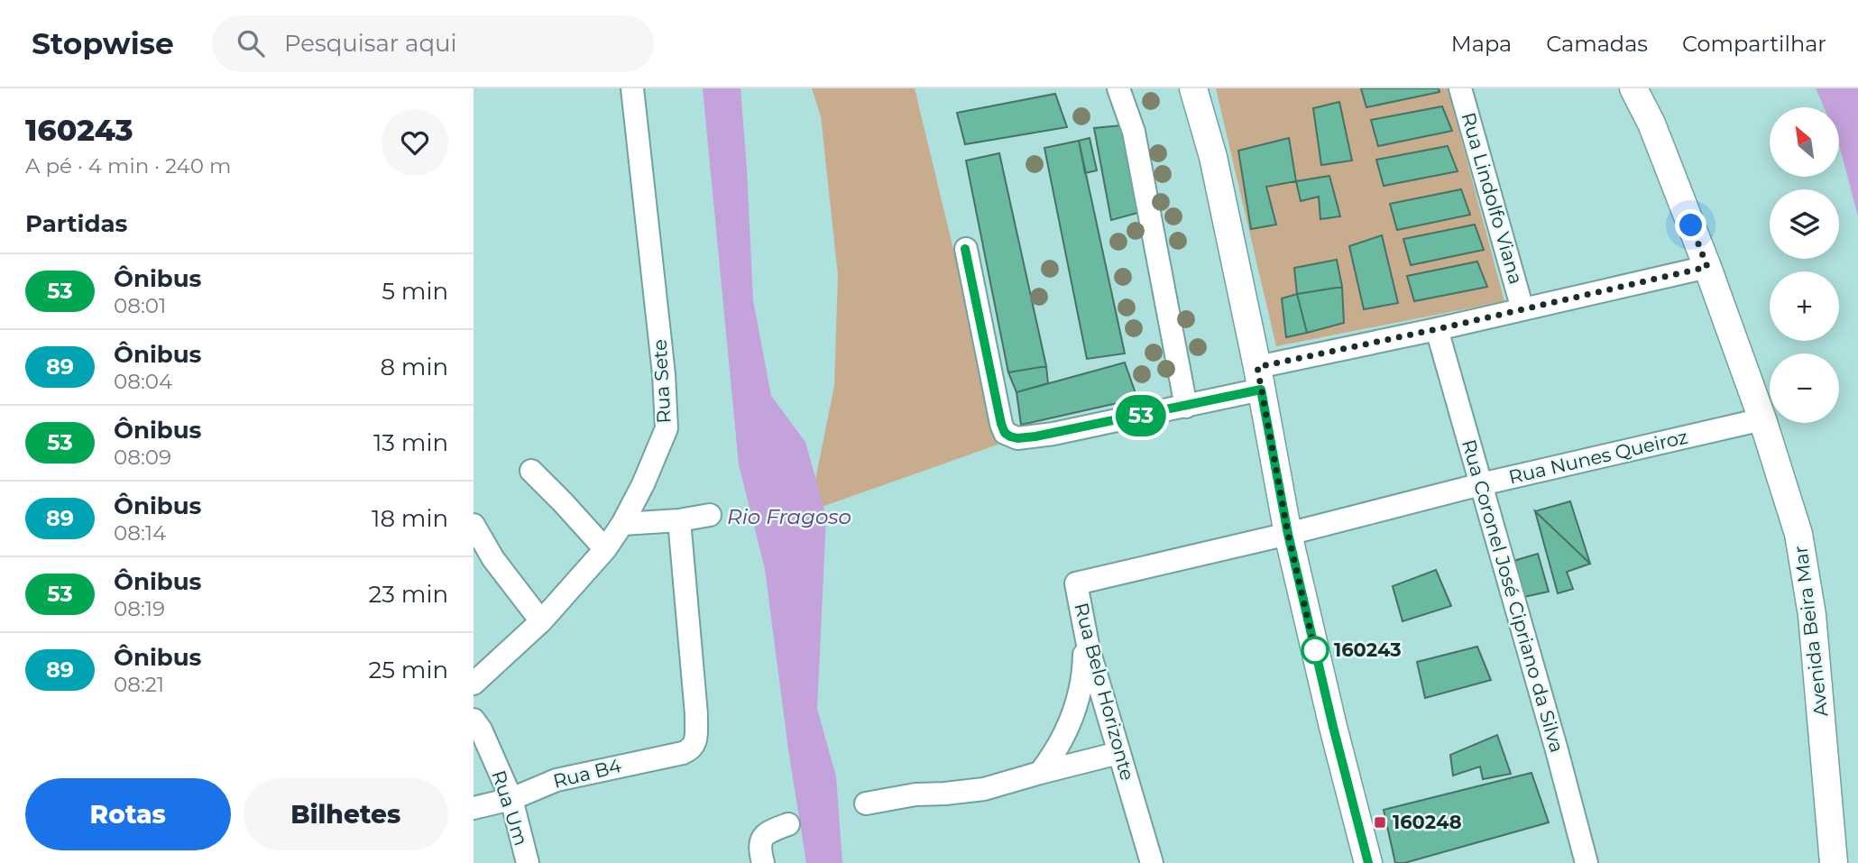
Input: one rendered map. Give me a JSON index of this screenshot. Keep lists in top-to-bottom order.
{
  "streets": {
    "main road": ["Avenida Beira Mar"],
    "street": [
      "Rua Lindolfo Viana",
      "Rua Sete",
      "Rua Nunes Queiroz",
      "Rua Coronel José Cipriano da Silva",
      "Rua Belo Horizonte",
      "Rua B4",
      "Rua Um"
    ]
  },
  "crossings": [
    ["Rua Nunes Queiroz", "Rua Coronel José Cipriano da Silva"],
    ["Rua Nunes Queiroz", "Avenida Beira Mar"],
    ["Rua Nunes Queiroz", "Rua Belo Horizonte"],
    ["Rua B4", "Rua Um"]
  ],
  "water": ["Rio Fragoso"],
  "places": {
    "other": ["160243"],
    "transit": ["160248"]
  },
  "lines": ["bus line 53"],
  "north": "top left",
  "page": {
    "header": "Stopwise",
    "search": "Pesquisar aqui",
    "nav": ["Mapa", "Camadas", "Compartilhar"],
    "heading": [
      ["160243", "A pé · 4 min · 240 m"],
      "Partidas"
    ],
    "on_map": "53",
    "map_buttons": ["+", "−"],
    "list": [
      {
        "mark": "53",
        "name": "Ônibus",
        "note": "08:01",
        "value": "5 min"
      },
      {
        "mark": "89",
        "name": "Ônibus",
        "note": "08:04",
        "value": "8 min"
      },
      {
        "mark": "53",
        "name": "Ônibus",
        "note": "08:09",
        "value": "13 min"
      },
      {
        "mark": "89",
        "name": "Ônibus",
        "note": "08:14",
        "value": "18 min"
      },
      {
        "mark": "53",
        "name": "Ônibus",
        "note": "08:19",
        "value": "23 min"
      },
      {
        "mark": "89",
        "name": "Ônibus",
        "note": "08:21",
        "value": "25 min"
      }
    ],
    "buttons": ["Rotas", "Bilhetes"]
  }
}
